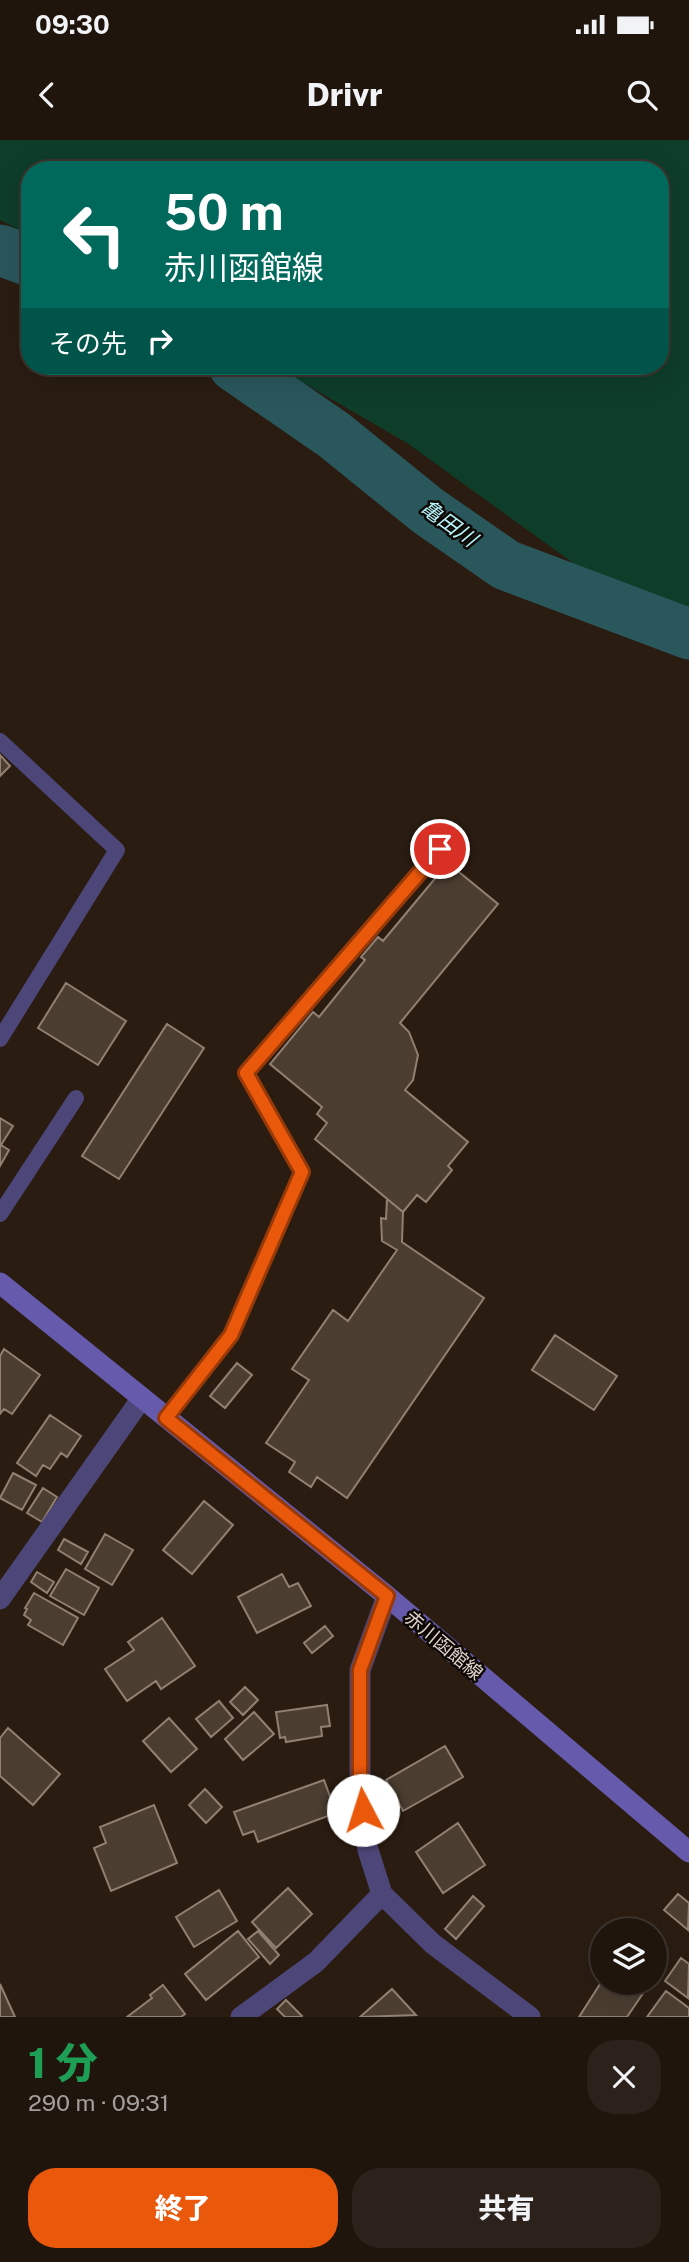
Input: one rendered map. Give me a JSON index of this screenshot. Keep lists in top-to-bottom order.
{
  "streets": {
    "main road": ["赤川函館線"]
  },
  "water": ["亀田川"],
  "page": {
    "status": "09:30",
    "header": "Drivr",
    "turn": ["50 m", "赤川函館線"],
    "then": "その先",
    "heading": ["1 分", "290 m · 09:31"],
    "buttons": ["終了", "共有"]
  }
}
